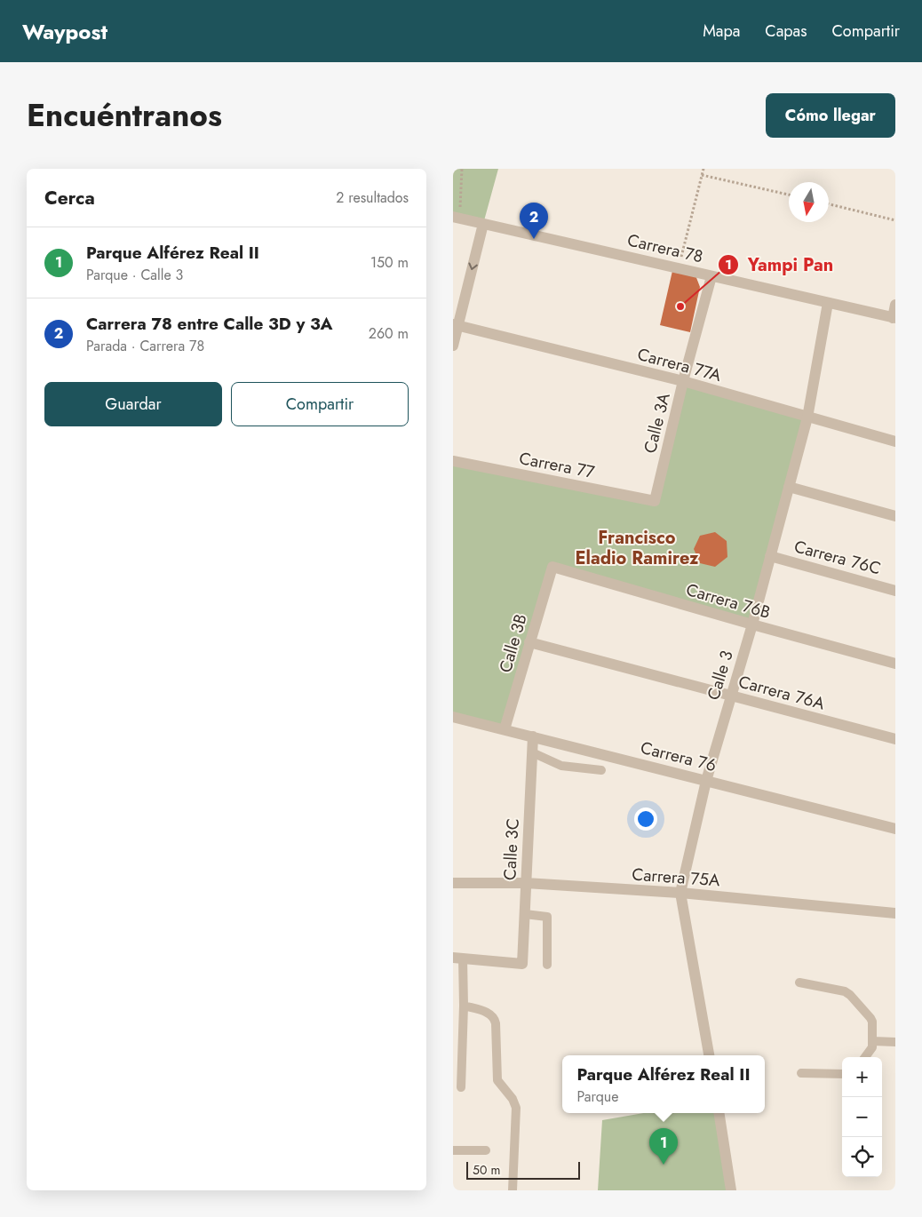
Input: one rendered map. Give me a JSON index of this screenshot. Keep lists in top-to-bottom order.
{
  "streets": {
    "street": [
      "Carrera 78",
      "Carrera 77A",
      "Calle 3A",
      "Carrera 77",
      "Carrera 76C",
      "Carrera 76B",
      "Calle 3B",
      "Calle 3",
      "Carrera 76A",
      "Carrera 76",
      "Calle 3C",
      "Carrera 75A"
    ]
  },
  "crossings": [
    ["Carrera 78", "Calle 3A"],
    ["Carrera 78", "Calle 3"],
    ["Carrera 77A", "Calle 3A"],
    ["Carrera 77A", "Calle 3"],
    ["Calle 3A", "Carrera 77"],
    ["Carrera 76C", "Calle 3"],
    ["Carrera 76B", "Calle 3B"],
    ["Carrera 76B", "Calle 3"],
    ["Calle 3B", "Carrera 76A"],
    ["Calle 3B", "Carrera 76"],
    ["Calle 3", "Carrera 76A"],
    ["Calle 3", "Carrera 76"],
    ["Calle 3", "Carrera 75A"],
    ["Carrera 76", "Calle 3C"],
    ["Calle 3C", "Carrera 75A"]
  ],
  "districts": ["Francisco Eladio Ramirez"],
  "places": ["Yampi Pan"],
  "scale_bar": "50 m",
  "north": "bottom",
  "page": {
    "header": "Waypost",
    "nav": ["Mapa", "Capas", "Compartir"],
    "title": "Encuéntranos",
    "buttons": [
      "Cómo llegar",
      ["Guardar", "Compartir"]
    ],
    "heading": ["Cerca", "2 resultados"],
    "pins": ["2", "1"],
    "list": [
      {
        "mark": "1",
        "name": "Parque Alférez Real II",
        "note": "Parque · Calle 3",
        "value": "150 m"
      },
      {
        "mark": "2",
        "name": "Carrera 78 entre Calle 3D y 3A",
        "note": "Parada · Carrera 78",
        "value": "260 m"
      }
    ],
    "popup": ["Parque Alférez Real II", "Parque"],
    "map_buttons": ["+", "−"],
    "scale": "50 m"
  }
}
